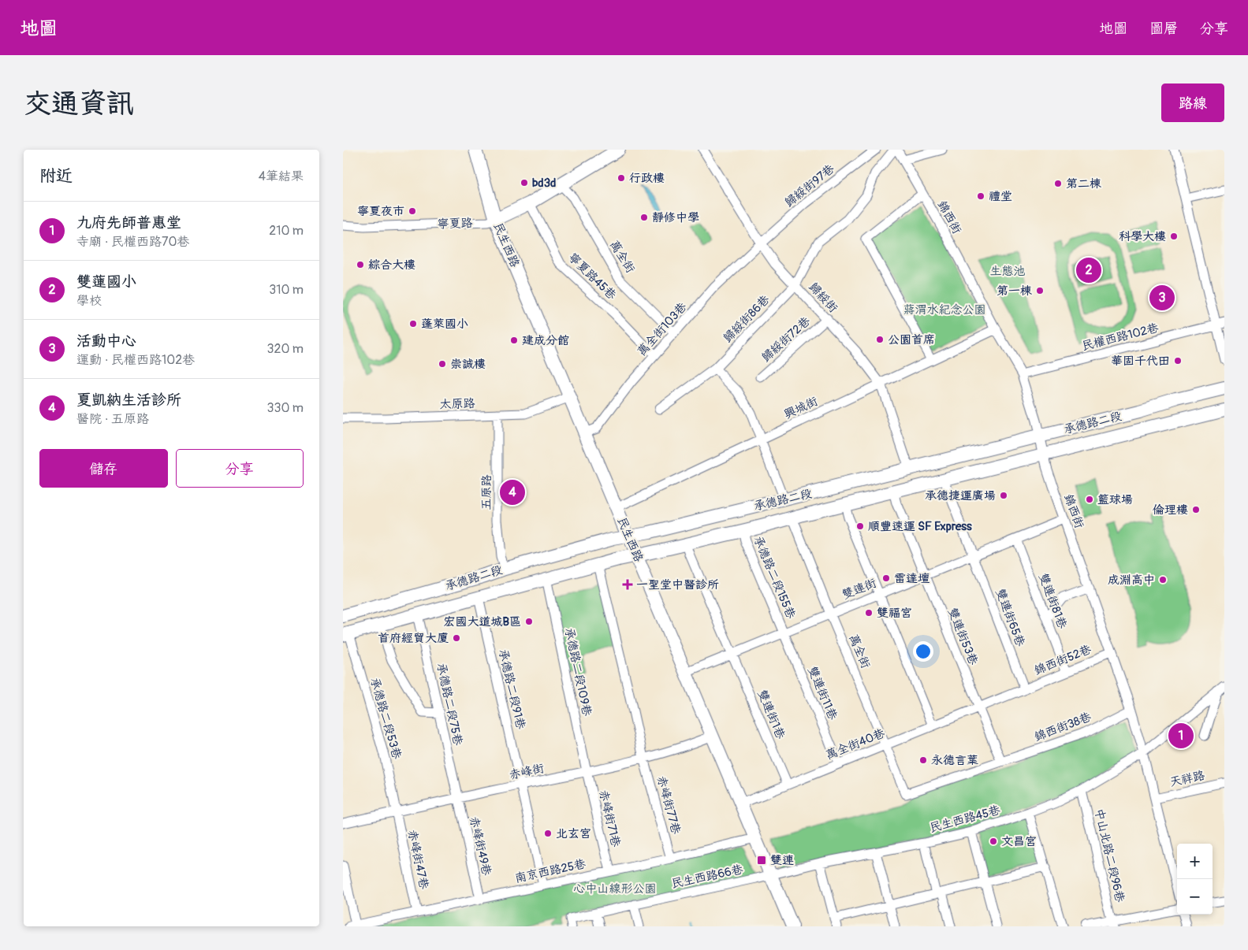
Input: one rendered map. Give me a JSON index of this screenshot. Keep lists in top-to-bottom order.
{
  "streets": {
    "main road": ["寧夏路", "民生西路", "承德路二段"],
    "street": [
      "歸綏街97巷",
      "錦西街",
      "萬全街",
      "寧夏路45巷",
      "歸綏街",
      "歸綏街86巷",
      "萬全街103巷",
      "民權西路102巷",
      "歸綏街72巷",
      "太原路",
      "興城街",
      "五原路",
      "承德路二段155巷",
      "雙連街",
      "雙連街81巷",
      "雙連街65巷",
      "雙連街53巷",
      "錦西街52巷",
      "承德路二段109巷",
      "承德路二段91巷",
      "雙連街11巷",
      "承德路二段75巷",
      "雙連街1巷",
      "承德路二段53巷",
      "錦西街38巷",
      "萬全街40巷",
      "赤峰街",
      "天祥路",
      "赤峰街77巷",
      "赤峰街71巷",
      "民生西路45巷",
      "赤峰街49巷",
      "中山北路二段96巷",
      "赤峰街47巷",
      "南京西路25巷",
      "民生西路66巷"
    ]
  },
  "crossings": [
    ["歸綏街97巷", "歸綏街"],
    ["歸綏街97巷", "萬全街103巷"],
    ["錦西街", "民權西路102巷"],
    ["錦西街", "興城街"],
    ["錦西街", "承德路二段"],
    ["錦西街", "雙連街"],
    ["錦西街", "錦西街52巷"],
    ["錦西街", "錦西街38巷"],
    ["錦西街", "天祥路"],
    ["錦西街", "民生西路45巷"],
    ["寧夏路", "民生西路"],
    ["寧夏路", "萬全街"],
    ["寧夏路", "寧夏路45巷"],
    ["民生西路", "萬全街103巷"],
    ["民生西路", "太原路"],
    ["民生西路", "興城街"],
    ["民生西路", "承德路二段"],
    ["民生西路", "雙連街"],
    ["民生西路", "萬全街40巷"],
    ["民生西路", "赤峰街"],
    ["民生西路", "民生西路45巷"],
    ["民生西路", "南京西路25巷"],
    ["民生西路", "民生西路66巷"],
    ["萬全街", "萬全街103巷"],
    ["萬全街", "承德路二段"],
    ["萬全街", "雙連街"],
    ["萬全街", "錦西街38巷"],
    ["萬全街", "萬全街40巷"],
    ["寧夏路45巷", "萬全街103巷"],
    ["歸綏街", "歸綏街86巷"],
    ["歸綏街", "萬全街103巷"],
    ["歸綏街", "歸綏街72巷"],
    ["歸綏街", "興城街"],
    ["歸綏街", "承德路二段"],
    ["太原路", "五原路"],
    ["承德路二段", "五原路"],
    ["承德路二段", "承德路二段155巷"],
    ["承德路二段", "雙連街65巷"],
    ["承德路二段", "雙連街53巷"],
    ["承德路二段", "承德路二段109巷"],
    ["承德路二段", "承德路二段91巷"],
    ["承德路二段", "承德路二段75巷"],
    ["承德路二段", "雙連街1巷"],
    ["承德路二段", "承德路二段53巷"],
    ["承德路二段", "赤峰街77巷"],
    ["承德路二段155巷", "雙連街"],
    ["承德路二段155巷", "雙連街11巷"],
    ["雙連街", "雙連街81巷"],
    ["雙連街", "雙連街65巷"],
    ["雙連街", "雙連街53巷"],
    ["雙連街", "雙連街11巷"],
    ["雙連街", "雙連街1巷"],
    ["雙連街81巷", "錦西街52巷"],
    ["雙連街65巷", "錦西街52巷"],
    ["雙連街53巷", "錦西街52巷"],
    ["雙連街53巷", "萬全街40巷"],
    ["錦西街52巷", "萬全街40巷"],
    ["承德路二段109巷", "赤峰街"],
    ["承德路二段109巷", "赤峰街71巷"],
    ["承德路二段91巷", "赤峰街"],
    ["承德路二段91巷", "南京西路25巷"],
    ["雙連街11巷", "萬全街40巷"],
    ["承德路二段75巷", "赤峰街"],
    ["承德路二段75巷", "赤峰街49巷"],
    ["雙連街1巷", "萬全街40巷"],
    ["承德路二段53巷", "赤峰街"],
    ["承德路二段53巷", "赤峰街47巷"],
    ["赤峰街", "赤峰街77巷"],
    ["赤峰街", "赤峰街71巷"],
    ["赤峰街", "赤峰街49巷"],
    ["赤峰街", "赤峰街47巷"],
    ["赤峰街77巷", "南京西路25巷"],
    ["赤峰街71巷", "南京西路25巷"],
    ["民生西路45巷", "中山北路二段96巷"],
    ["民生西路45巷", "民生西路66巷"],
    ["赤峰街49巷", "南京西路25巷"],
    ["赤峰街47巷", "南京西路25巷"]
  ],
  "parks": ["生態池", "蔣渭水紀念公園", "心中山線形公園"],
  "places": {
    "other": [
      "行政樓",
      "bd3d",
      "第二棟",
      "禮堂",
      "寧夏夜市",
      "靜修中學",
      "科學大樓",
      "綜合大樓",
      "第一棟",
      "蓬萊國小",
      "公園首席",
      "建成分館",
      "華固千代田",
      "崇誠樓",
      "承德捷運廣場",
      "籃球場",
      "倫理樓",
      "順豐速運 SF Express",
      "雷達壇",
      "成淵高中",
      "雙福宮",
      "宏國大道城B區",
      "首府經貿大廈",
      "永德言葉",
      "北玄宮",
      "文昌宮"
    ],
    "health": ["一聖堂中醫診所"],
    "transit": ["雙連"]
  },
  "page": {
    "header": "地圖",
    "nav": ["地圖", "圖層", "分享"],
    "buttons": [
      "路線",
      ["儲存", "分享"]
    ],
    "title": "交通資訊",
    "heading": ["附近", "4筆結果"],
    "list": [
      {
        "mark": "1",
        "name": "九府先師普惠堂",
        "note": "寺廟 · 民權西路70巷",
        "value": "210 m"
      },
      {
        "mark": "2",
        "name": "雙蓮國小",
        "note": "學校",
        "value": "310 m"
      },
      {
        "mark": "3",
        "name": "活動中心",
        "note": "運動 · 民權西路102巷",
        "value": "320 m"
      },
      {
        "mark": "4",
        "name": "夏凱納生活診所",
        "note": "醫院 · 五原路",
        "value": "330 m"
      }
    ],
    "pins": [
      "2",
      "3",
      "4",
      "1"
    ],
    "map_buttons": ["+", "−"]
  }
}
